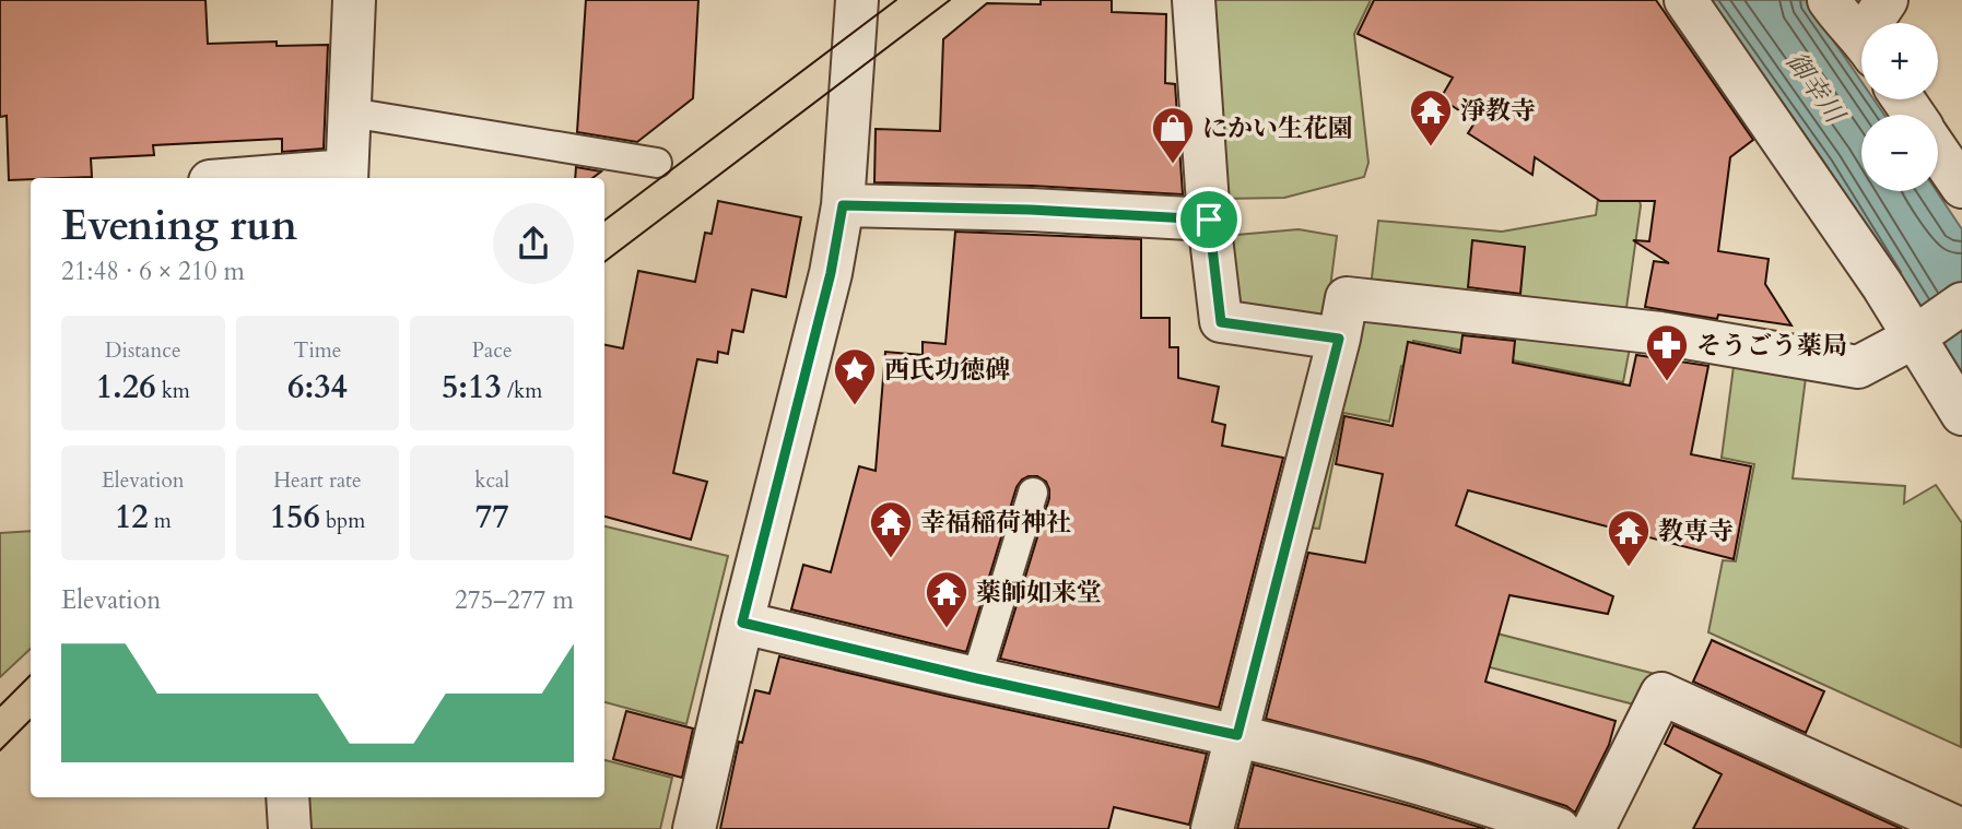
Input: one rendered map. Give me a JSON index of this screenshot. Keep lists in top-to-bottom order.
{
  "water": ["御幸川"],
  "places": {
    "temple": [
      "淨教寺",
      "幸福稲荷神社",
      "教専寺",
      "薬師如来堂"
    ],
    "shop": ["にかい生花園"],
    "pharmacy": ["そうごう薬局"],
    "place": ["西氏功徳碑"]
  },
  "page": {
    "map_buttons": ["+", "−"],
    "heading": ["Evening run", "21:48 · 6 × 210 m"],
    "stats": [
      ["Distance", "1.26 km"],
      ["Time", "6:34"],
      ["Pace", "5:13 /km"],
      ["Elevation", "12 m"],
      ["Heart rate", "156 bpm"],
      ["kcal", "77"]
    ],
    "chart": ["Elevation", "275–277 m"]
  }
}
